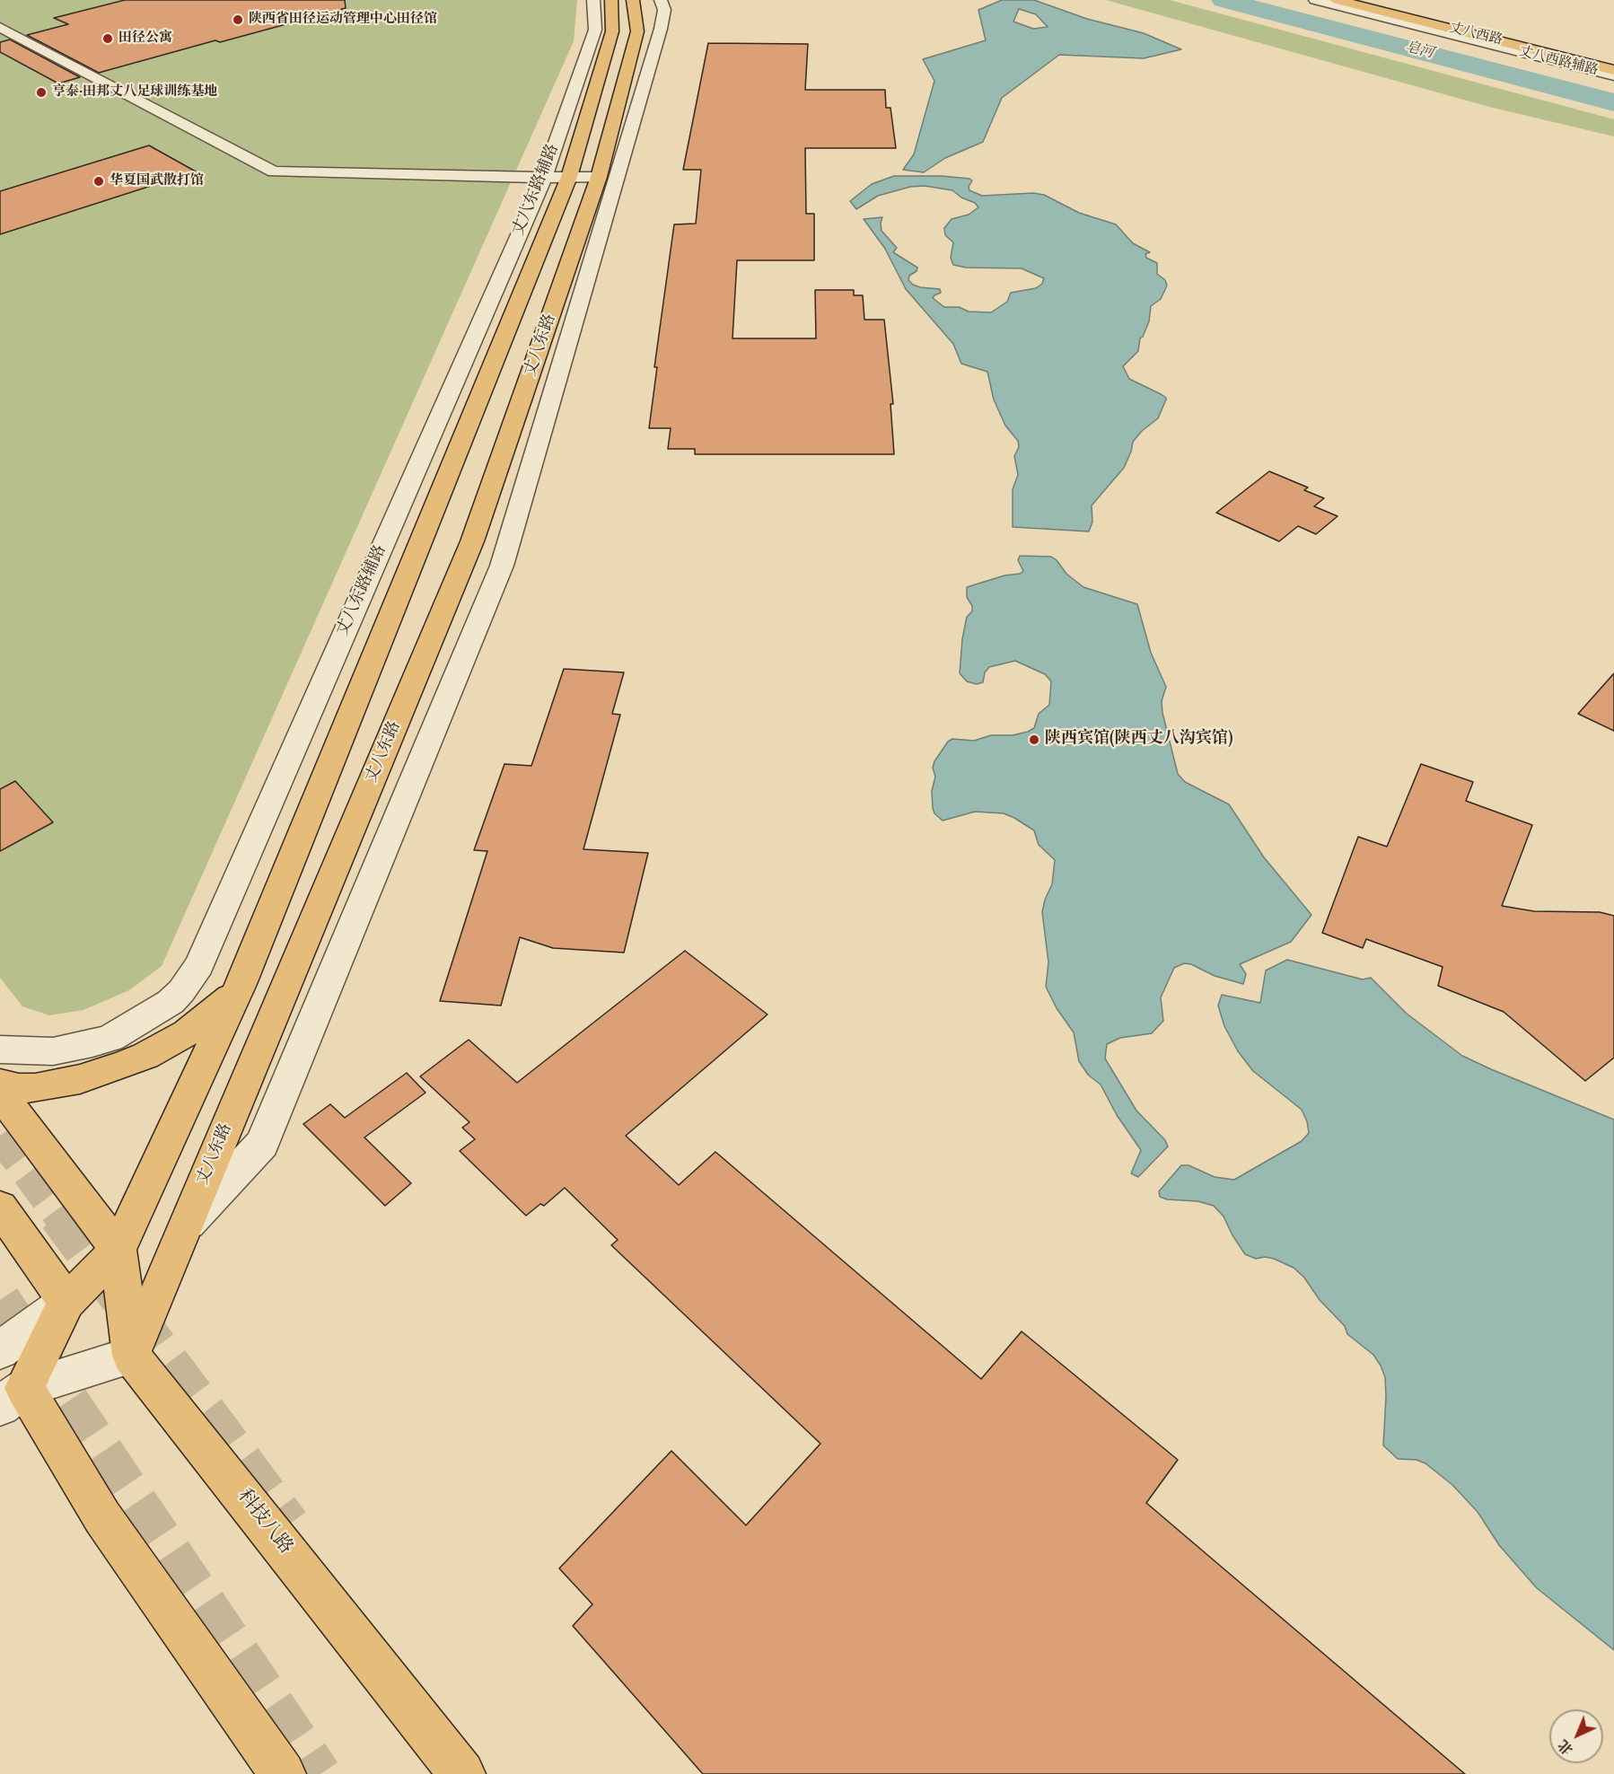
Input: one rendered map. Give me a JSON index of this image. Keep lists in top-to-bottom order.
{
  "streets": {
    "main road": ["丈八西路", "丈八东路", "科技八路"],
    "street": ["丈八西路辅路", "丈八东路辅路"]
  },
  "crossings": [
    ["丈八西路", "丈八西路辅路"],
    ["丈八东路", "科技八路"]
  ],
  "water": ["皂河"],
  "places": [
    "陕西省田径运动管理中心田径馆",
    "田径公寓",
    "亨泰·田邦丈八足球训练基地",
    "华夏国武散打馆",
    "陕西宾馆(陕西丈八沟宾馆)"
  ],
  "north": "bottom left"
}
